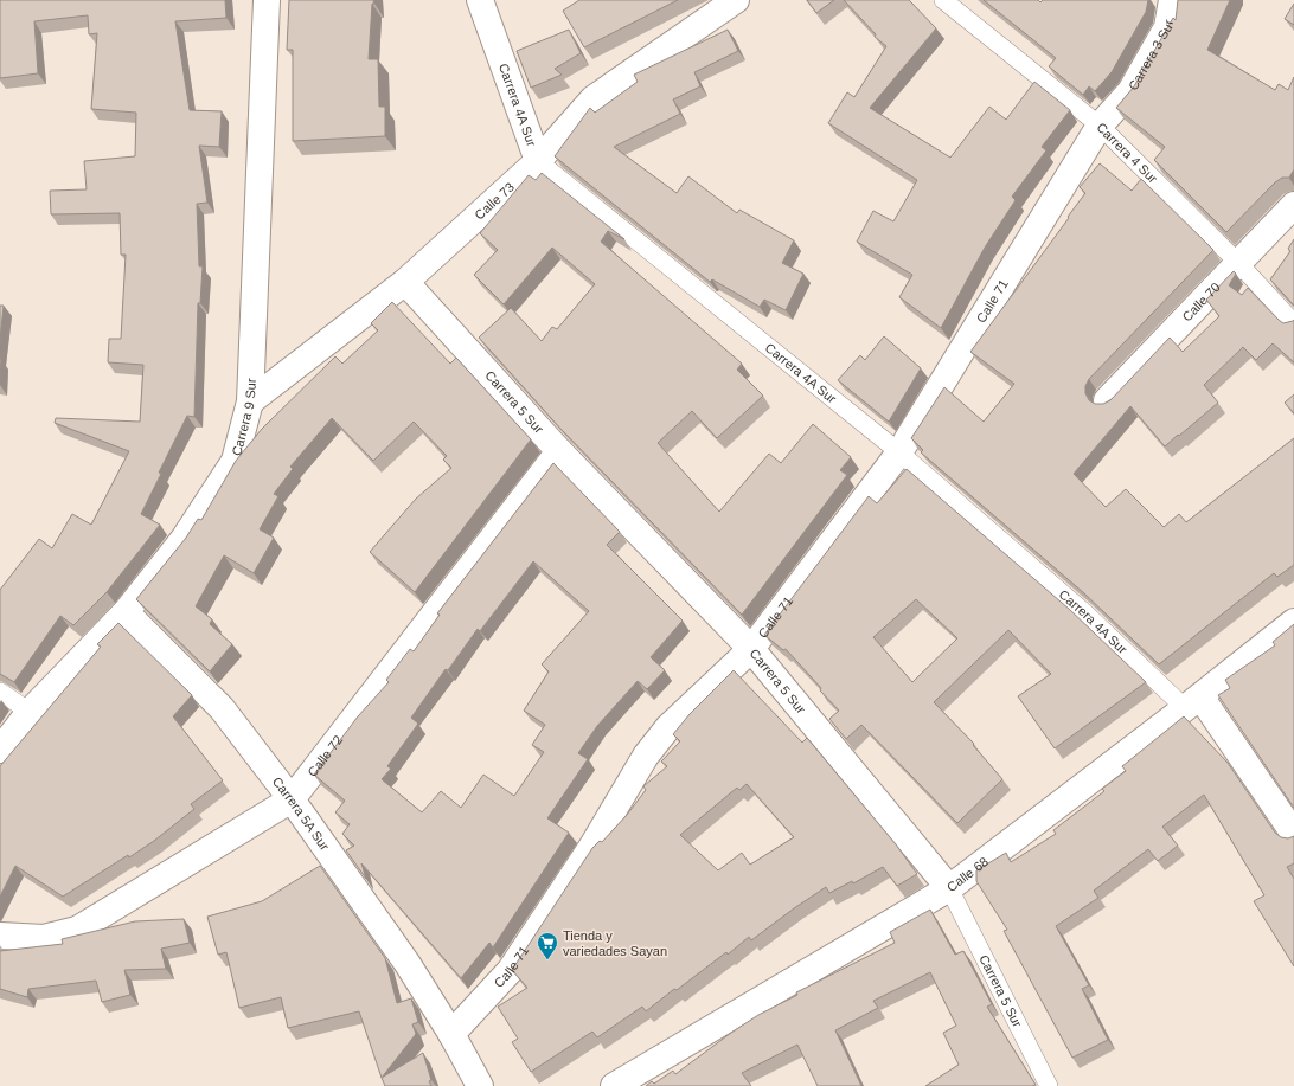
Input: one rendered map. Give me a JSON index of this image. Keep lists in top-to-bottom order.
{
  "streets": {
    "street": [
      "Carrera 3 Sur",
      "Carrera 4A Sur",
      "Calle 73",
      "Calle 71",
      "Calle 70",
      "Carrera 5 Sur",
      "Carrera 9 Sur",
      "Calle 72",
      "Carrera 5A Sur",
      "Calle 68"
    ],
    "lane": ["Carrera 4 Sur"]
  },
  "crossings": [
    ["Carrera 3 Sur", "Carrera 4 Sur"],
    ["Carrera 3 Sur", "Calle 71"],
    ["Carrera 4A Sur", "Calle 73"],
    ["Carrera 4A Sur", "Calle 71"],
    ["Carrera 4A Sur", "Calle 68"],
    ["Carrera 4 Sur", "Calle 71"],
    ["Carrera 4 Sur", "Calle 70"],
    ["Calle 73", "Carrera 5 Sur"],
    ["Calle 73", "Carrera 9 Sur"],
    ["Calle 71", "Carrera 5 Sur"],
    ["Calle 71", "Carrera 5A Sur"],
    ["Carrera 5 Sur", "Calle 72"],
    ["Carrera 5 Sur", "Calle 68"],
    ["Carrera 9 Sur", "Carrera 5A Sur"],
    ["Calle 72", "Carrera 5A Sur"]
  ],
  "places": {
    "supermarket": ["Tienda y variedades Sayan"]
  }
}
